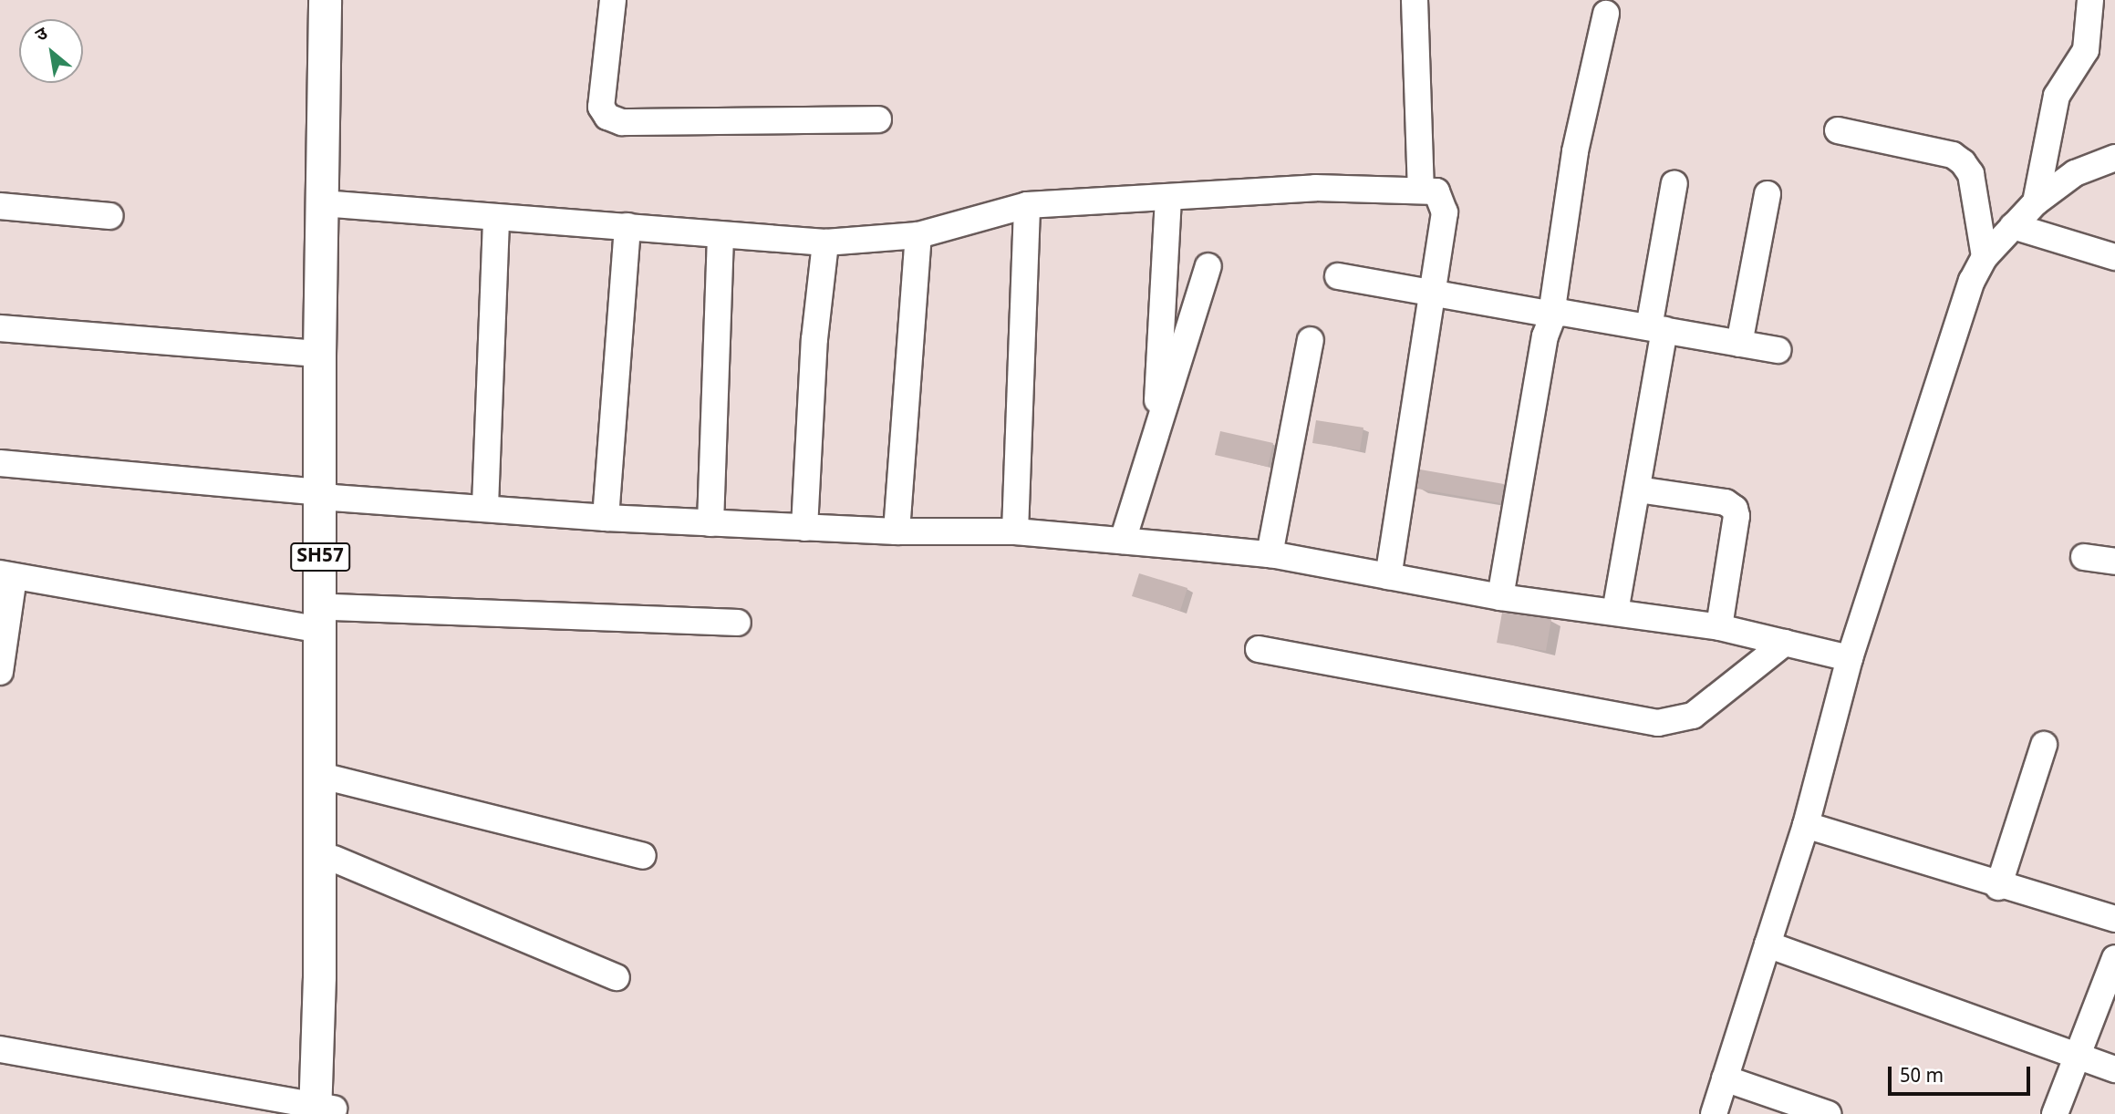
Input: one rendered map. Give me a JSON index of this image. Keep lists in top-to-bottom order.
{
  "streets": {
    "main road": ["SH57"]
  },
  "scale_bar": "50 m",
  "north": "top left"
}
